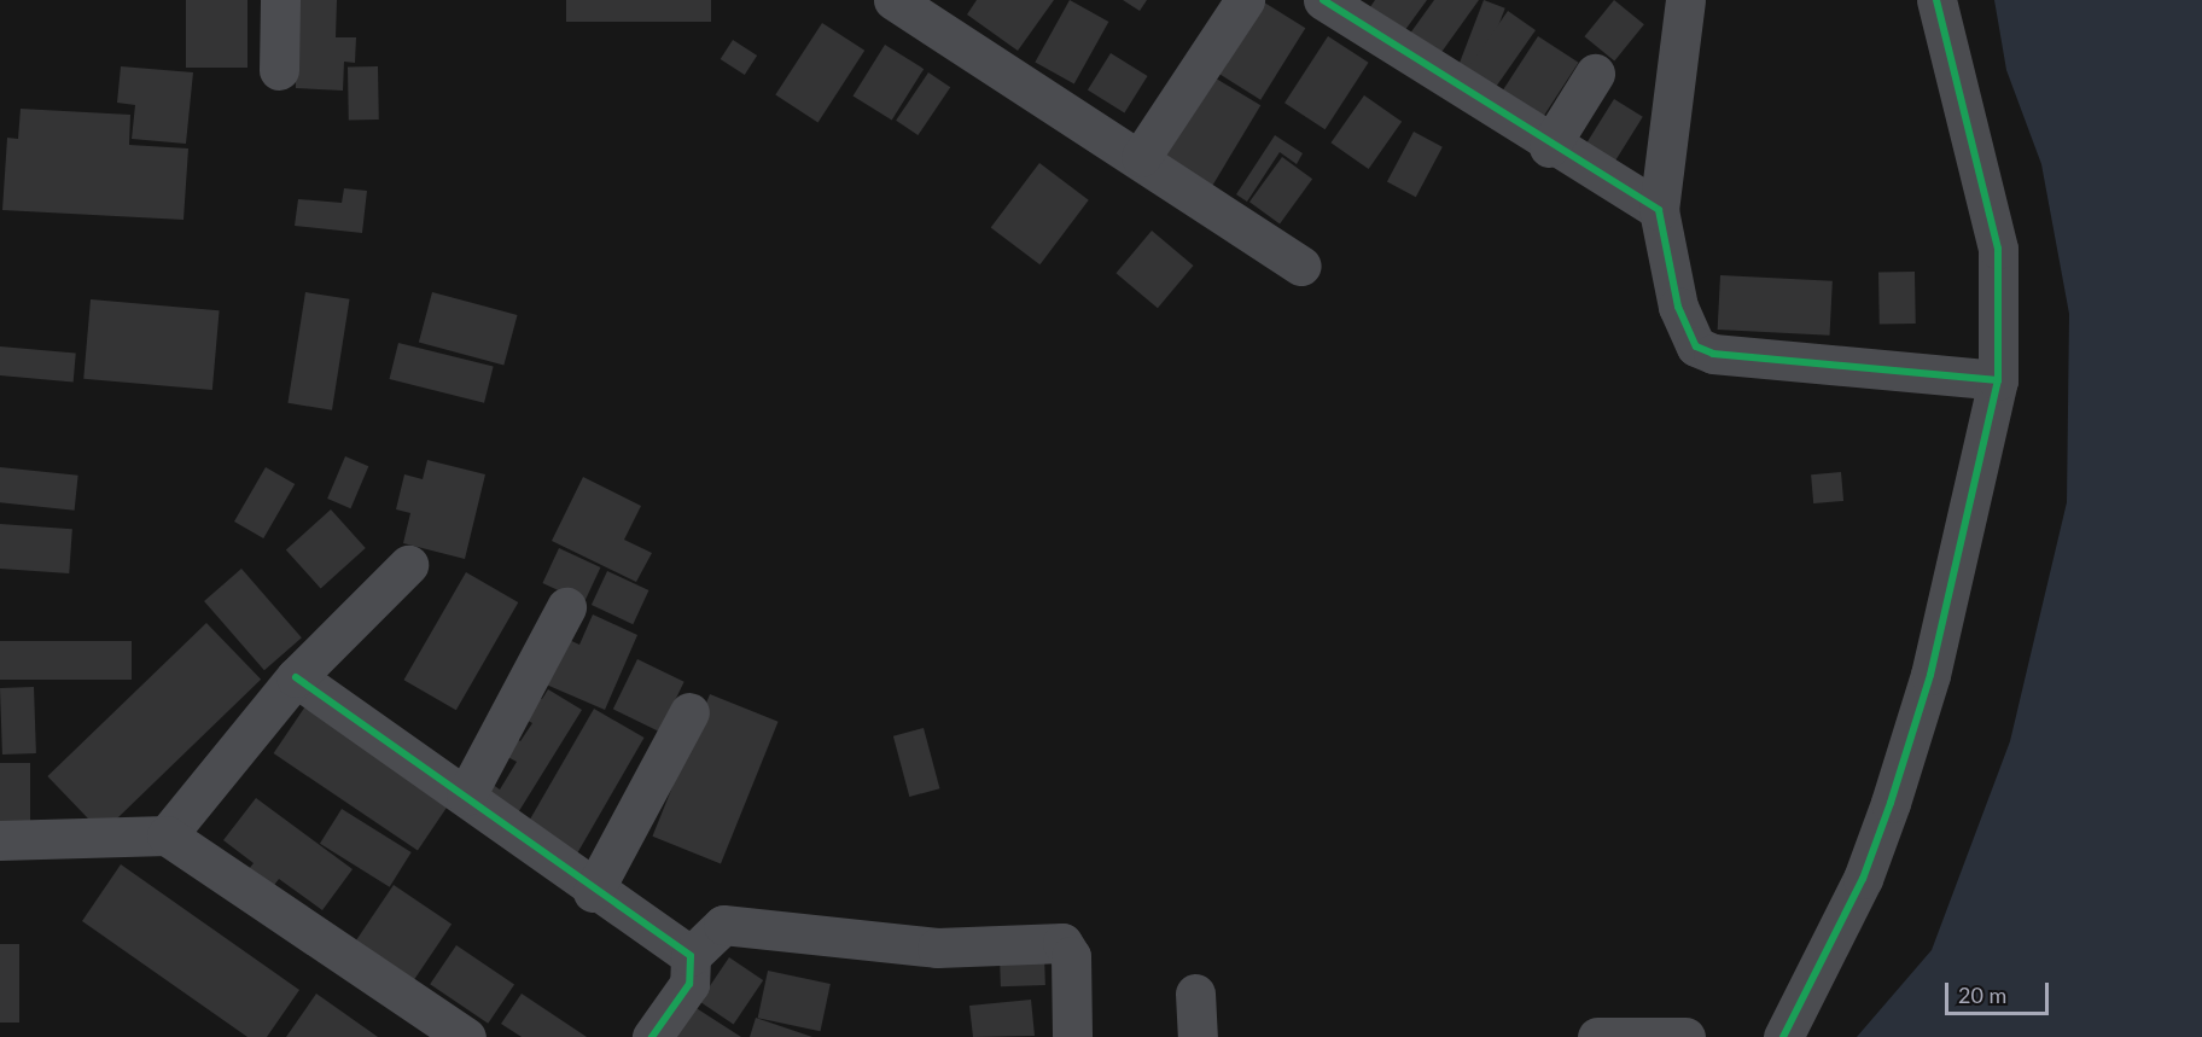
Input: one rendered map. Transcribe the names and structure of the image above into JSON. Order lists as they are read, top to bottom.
{
  "scale_bar": "20 m"
}
